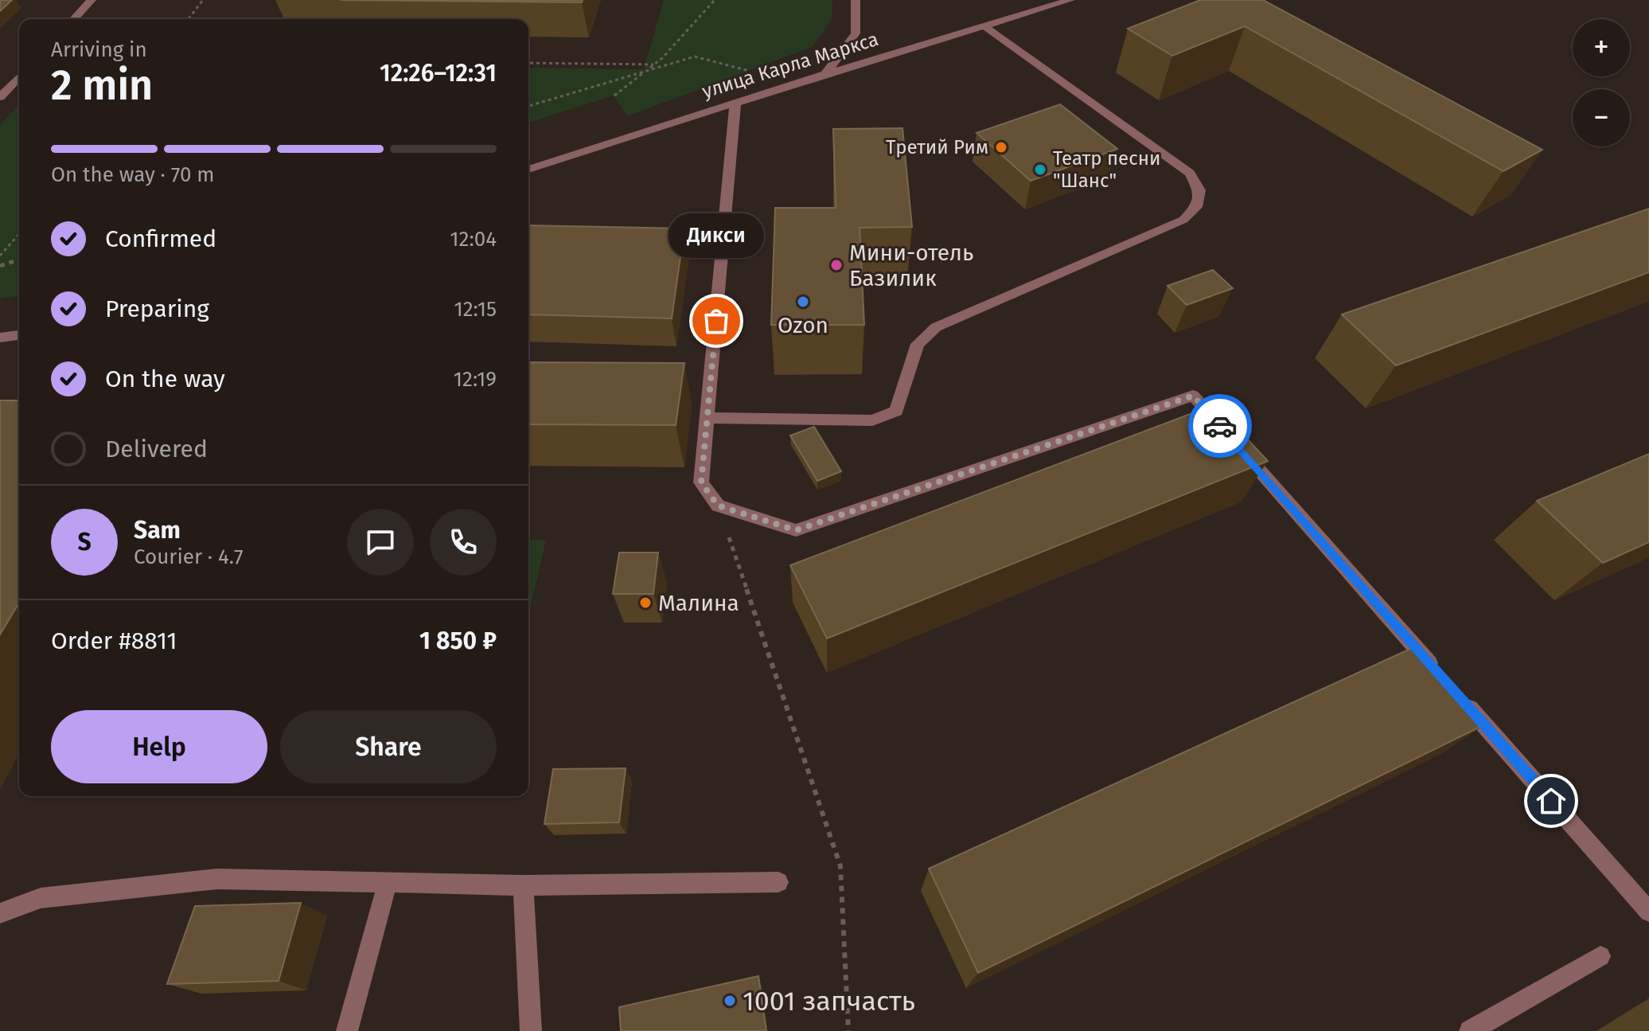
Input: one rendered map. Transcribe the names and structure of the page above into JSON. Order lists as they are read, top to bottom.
{
  "streets": {
    "street": ["улица Карла Маркса"]
  },
  "places": [
    "Третий Рим",
    "Театр песни \"Шанс\"",
    "Мини-отель Базилик",
    "Ozon",
    "Дикси",
    "Малина",
    "1001 запчасть"
  ],
  "page": {
    "map_buttons": ["+", "−"],
    "heading": ["2 min", "Arriving in", "12:26–12:31"],
    "panel": [
      "Sam",
      "Courier · 4.7",
      "Order #8811",
      "1 850 ₽"
    ],
    "bar": "On the way · 70 m",
    "list": [
      ["Confirmed", "12:04"],
      ["Preparing", "12:15"],
      ["On the way", "12:19"],
      "Delivered"
    ],
    "bubble": "Дикси",
    "round": "S",
    "buttons": ["Help", "Share"]
  }
}
